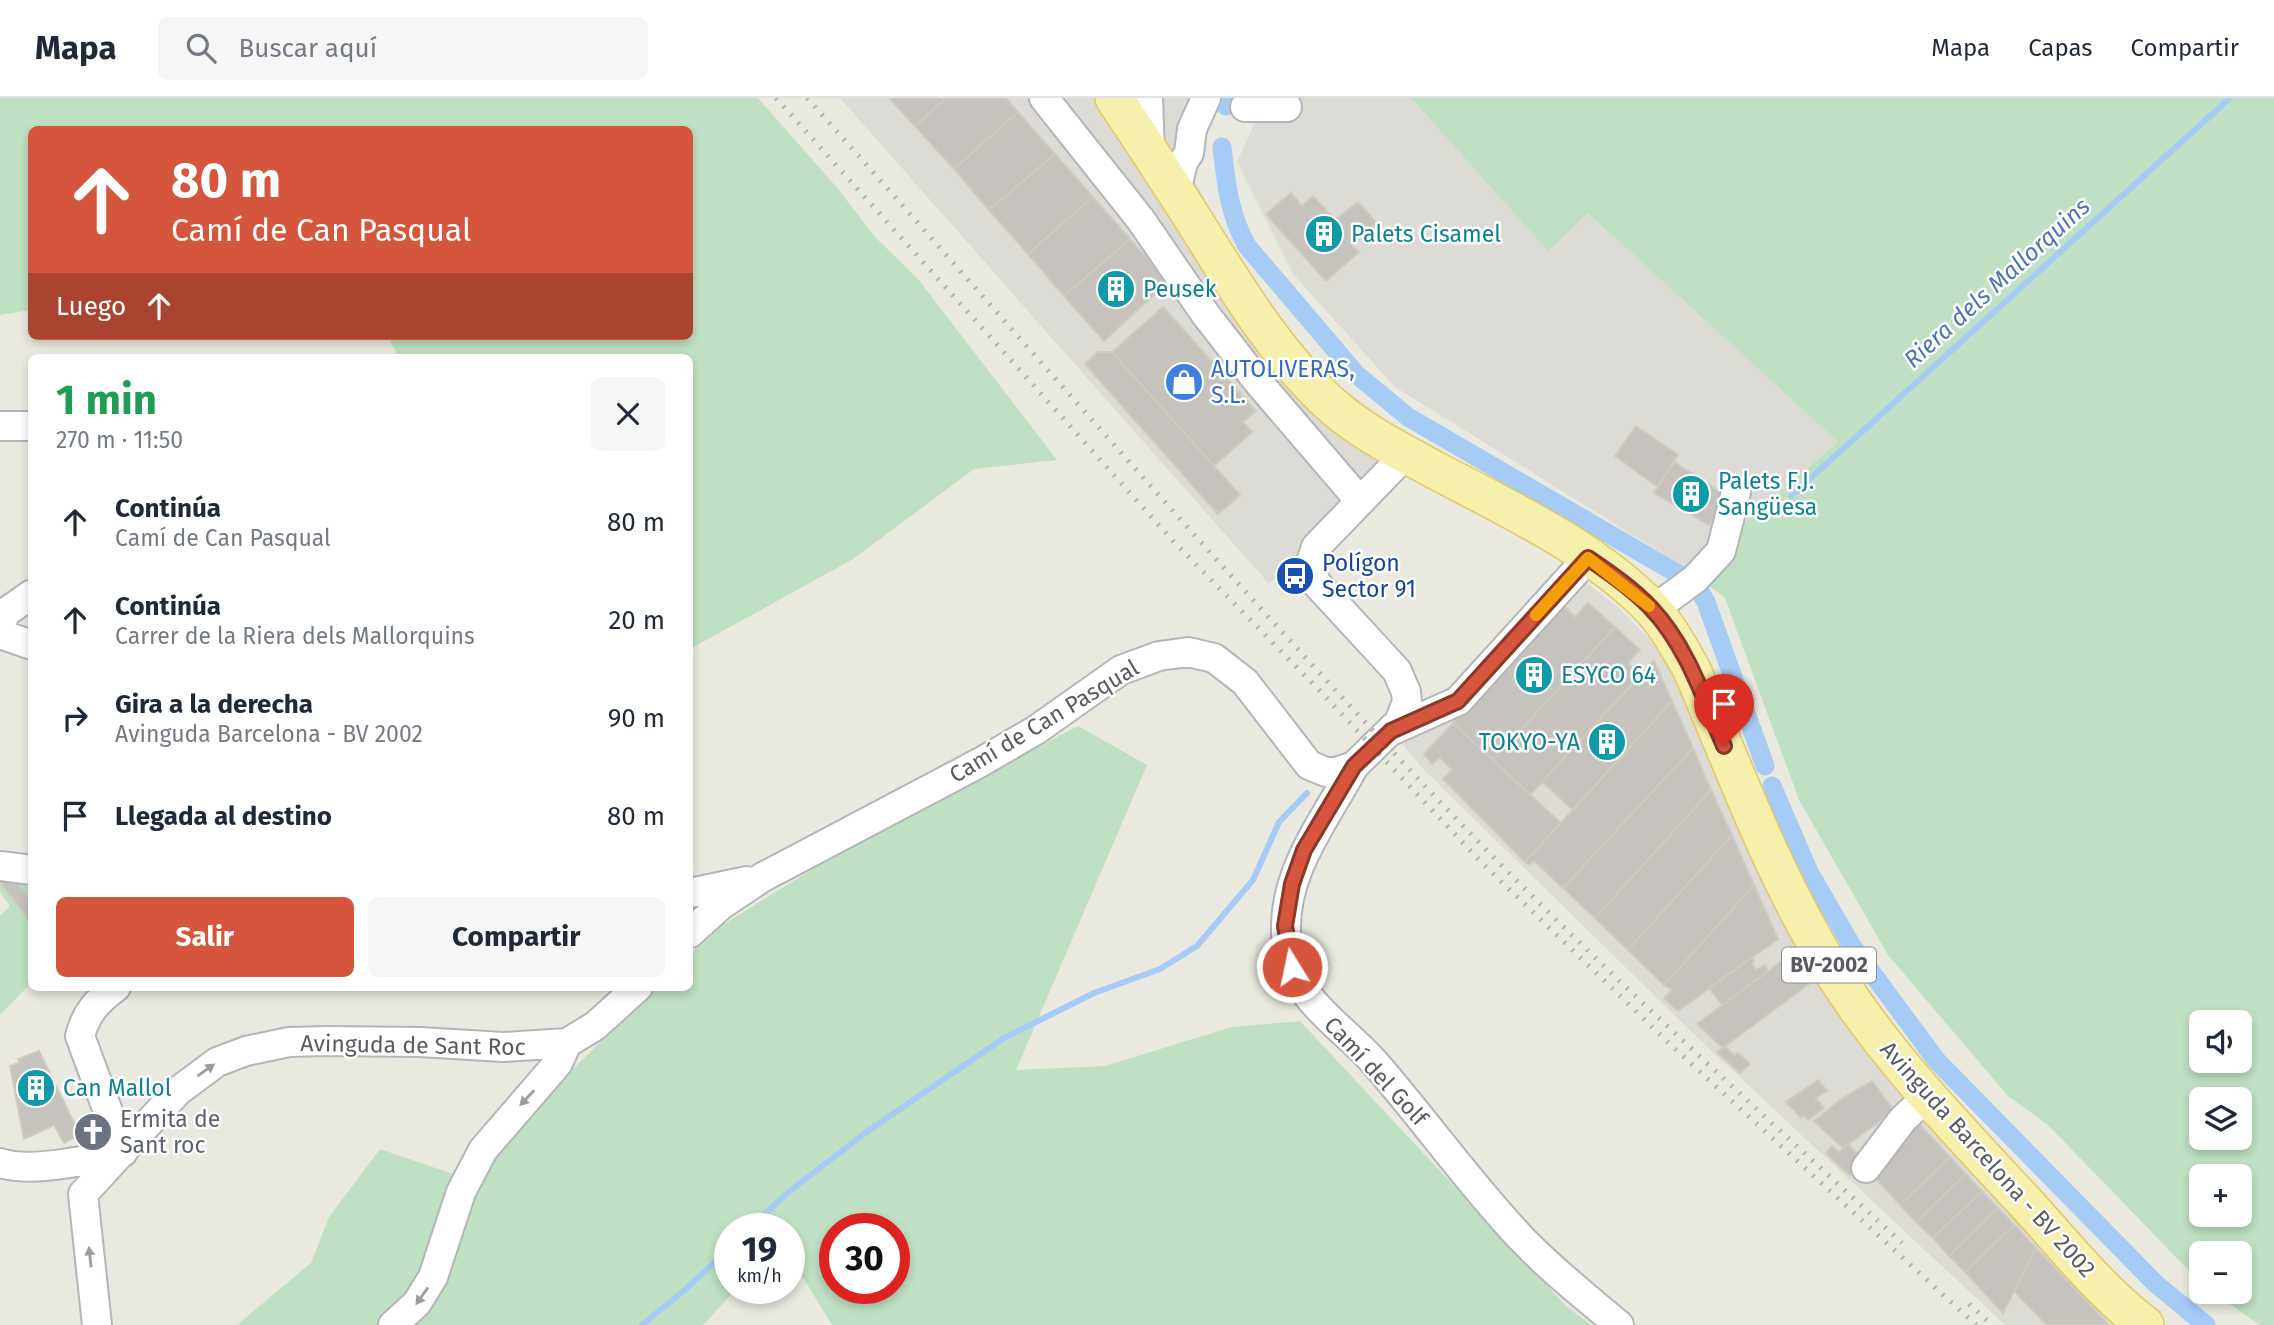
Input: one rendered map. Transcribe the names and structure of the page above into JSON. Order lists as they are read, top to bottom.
{
  "streets": {
    "main road": ["BV-2002", "Avinguda Barcelona - BV 2002"],
    "street": ["Camí de Can Pasqual", "Avinguda de Sant Roc", "Camí del Golf"]
  },
  "crossings": [
    ["Camí de Can Pasqual", "Camí del Golf"],
    ["BV-2002", "Avinguda Barcelona - BV 2002"]
  ],
  "one_way": ["Avinguda de Sant Roc"],
  "water": ["Riera dels Mallorquins"],
  "places": {
    "building": [
      "Palets Cisamel",
      "Peusek",
      "Palets F.J. Sangüesa",
      "ESYCO 64",
      "TOKYO-YA",
      "Can Mallol"
    ],
    "shop": ["AUTOLIVERAS, S.L."],
    "bus stop": ["Polígon Sector 91"],
    "church": ["Ermita de Sant roc"]
  },
  "page": {
    "header": "Mapa",
    "search": "Buscar aquí",
    "nav": ["Mapa", "Capas", "Compartir"],
    "turn": ["80 m", "Camí de Can Pasqual"],
    "then": "Luego",
    "heading": ["1 min", "270 m · 11:50"],
    "list": [
      {
        "name": "Continúa",
        "note": "Camí de Can Pasqual",
        "value": "80 m"
      },
      {
        "name": "Continúa",
        "note": "Carrer de la Riera dels Mallorquins",
        "value": "20 m"
      },
      {
        "name": "Gira a la derecha",
        "note": "Avinguda Barcelona - BV 2002",
        "value": "90 m"
      },
      {
        "name": "Llegada al destino",
        "value": "80 m"
      }
    ],
    "buttons": ["Salir", "Compartir"],
    "map_buttons": ["+", "−"],
    "speed": "19 km/h",
    "limit": "30"
  }
}
